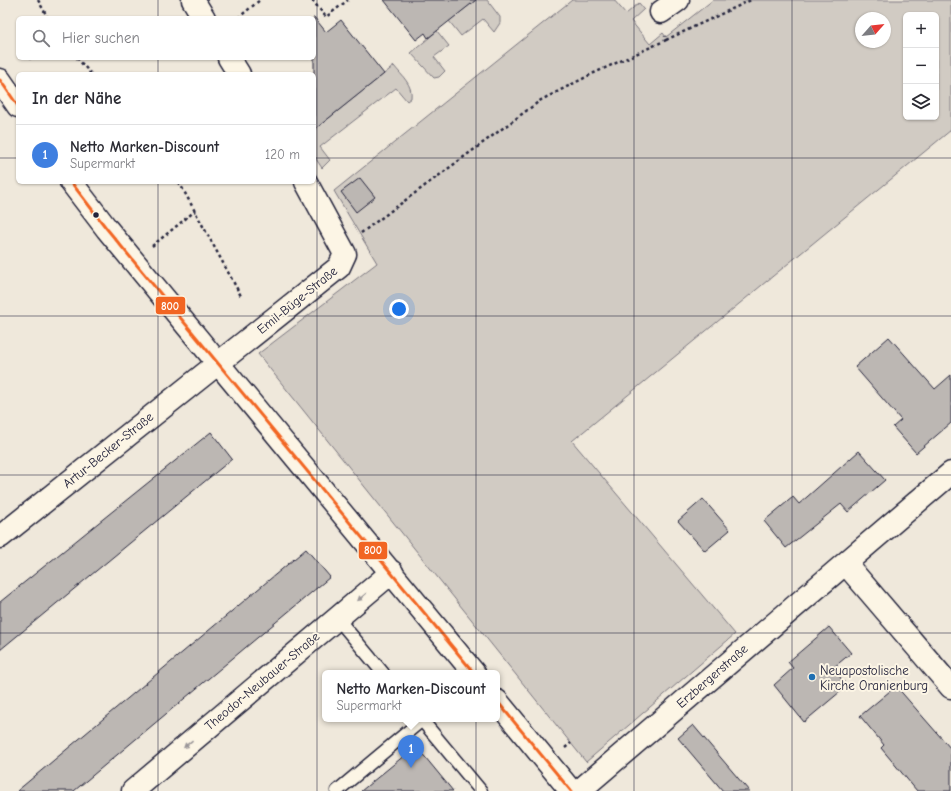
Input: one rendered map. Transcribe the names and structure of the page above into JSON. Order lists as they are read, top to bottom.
{
  "streets": {
    "street": [
      "Emil-Büge-Straße",
      "Artur-Becker-Straße",
      "Erzbergerstraße",
      "Theodor-Neubauer-Straße"
    ]
  },
  "crossings": [
    ["Emil-Büge-Straße", "Artur-Becker-Straße"]
  ],
  "one_way": ["Theodor-Neubauer-Straße"],
  "places": ["Neuapostolische Kirche Oranienburg"],
  "lines": ["transit line 800"],
  "north": "top right",
  "page": {
    "map_buttons": ["+", "−"],
    "search": "Hier suchen",
    "heading": "In der Nähe",
    "list": [
      {
        "mark": "1",
        "name": "Netto Marken-Discount",
        "note": "Supermarkt",
        "value": "120 m"
      }
    ],
    "popup": ["Netto Marken-Discount", "Supermarkt"],
    "pins": "1"
  }
}
